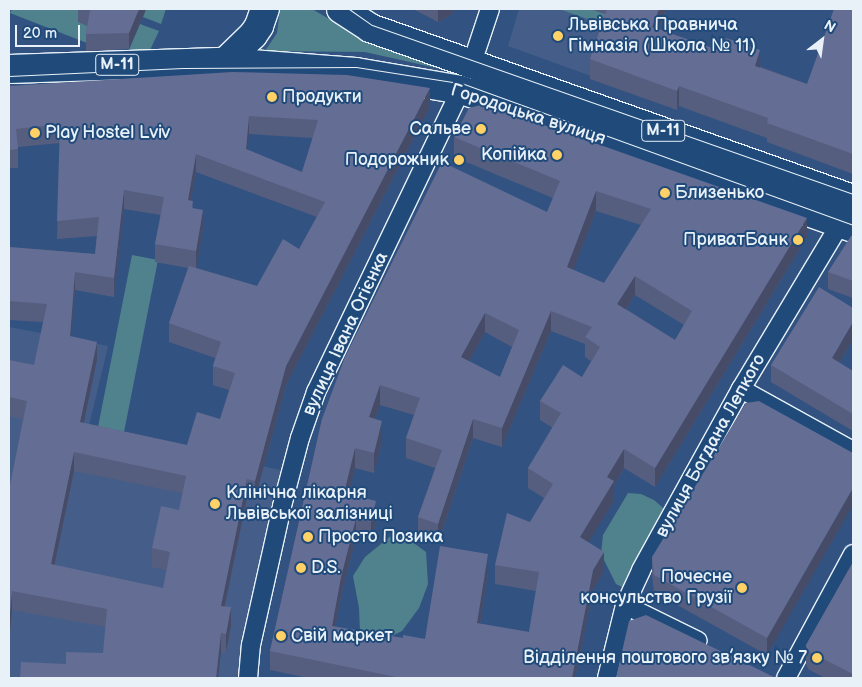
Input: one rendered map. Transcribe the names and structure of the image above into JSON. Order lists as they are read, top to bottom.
{
  "streets": {
    "main road": ["М-11", "Городоцька вулиця"],
    "street": ["вулиця Івана Огієнка", "вулиця Богдана Лепкого"]
  },
  "crossings": [
    ["М-11", "Городоцька вулиця"],
    ["Городоцька вулиця", "вулиця Івана Огієнка"],
    ["Городоцька вулиця", "вулиця Богдана Лепкого"]
  ],
  "places": [
    "Львівська Правнича Гімназія (Школа № 11)",
    "Продукти",
    "Сальве",
    "Play Hostel Lviv",
    "Копійка",
    "Подорожник",
    "Близенько",
    "ПриватБанк",
    "Клінічна лікарня Львівської залізниці",
    "Просто Позика",
    "D.S.",
    "Почесне консульство Грузії",
    "Свій маркет",
    "Відділення поштового зв’язку № 7"
  ],
  "scale_bar": "20 m",
  "north": "top right"
}
